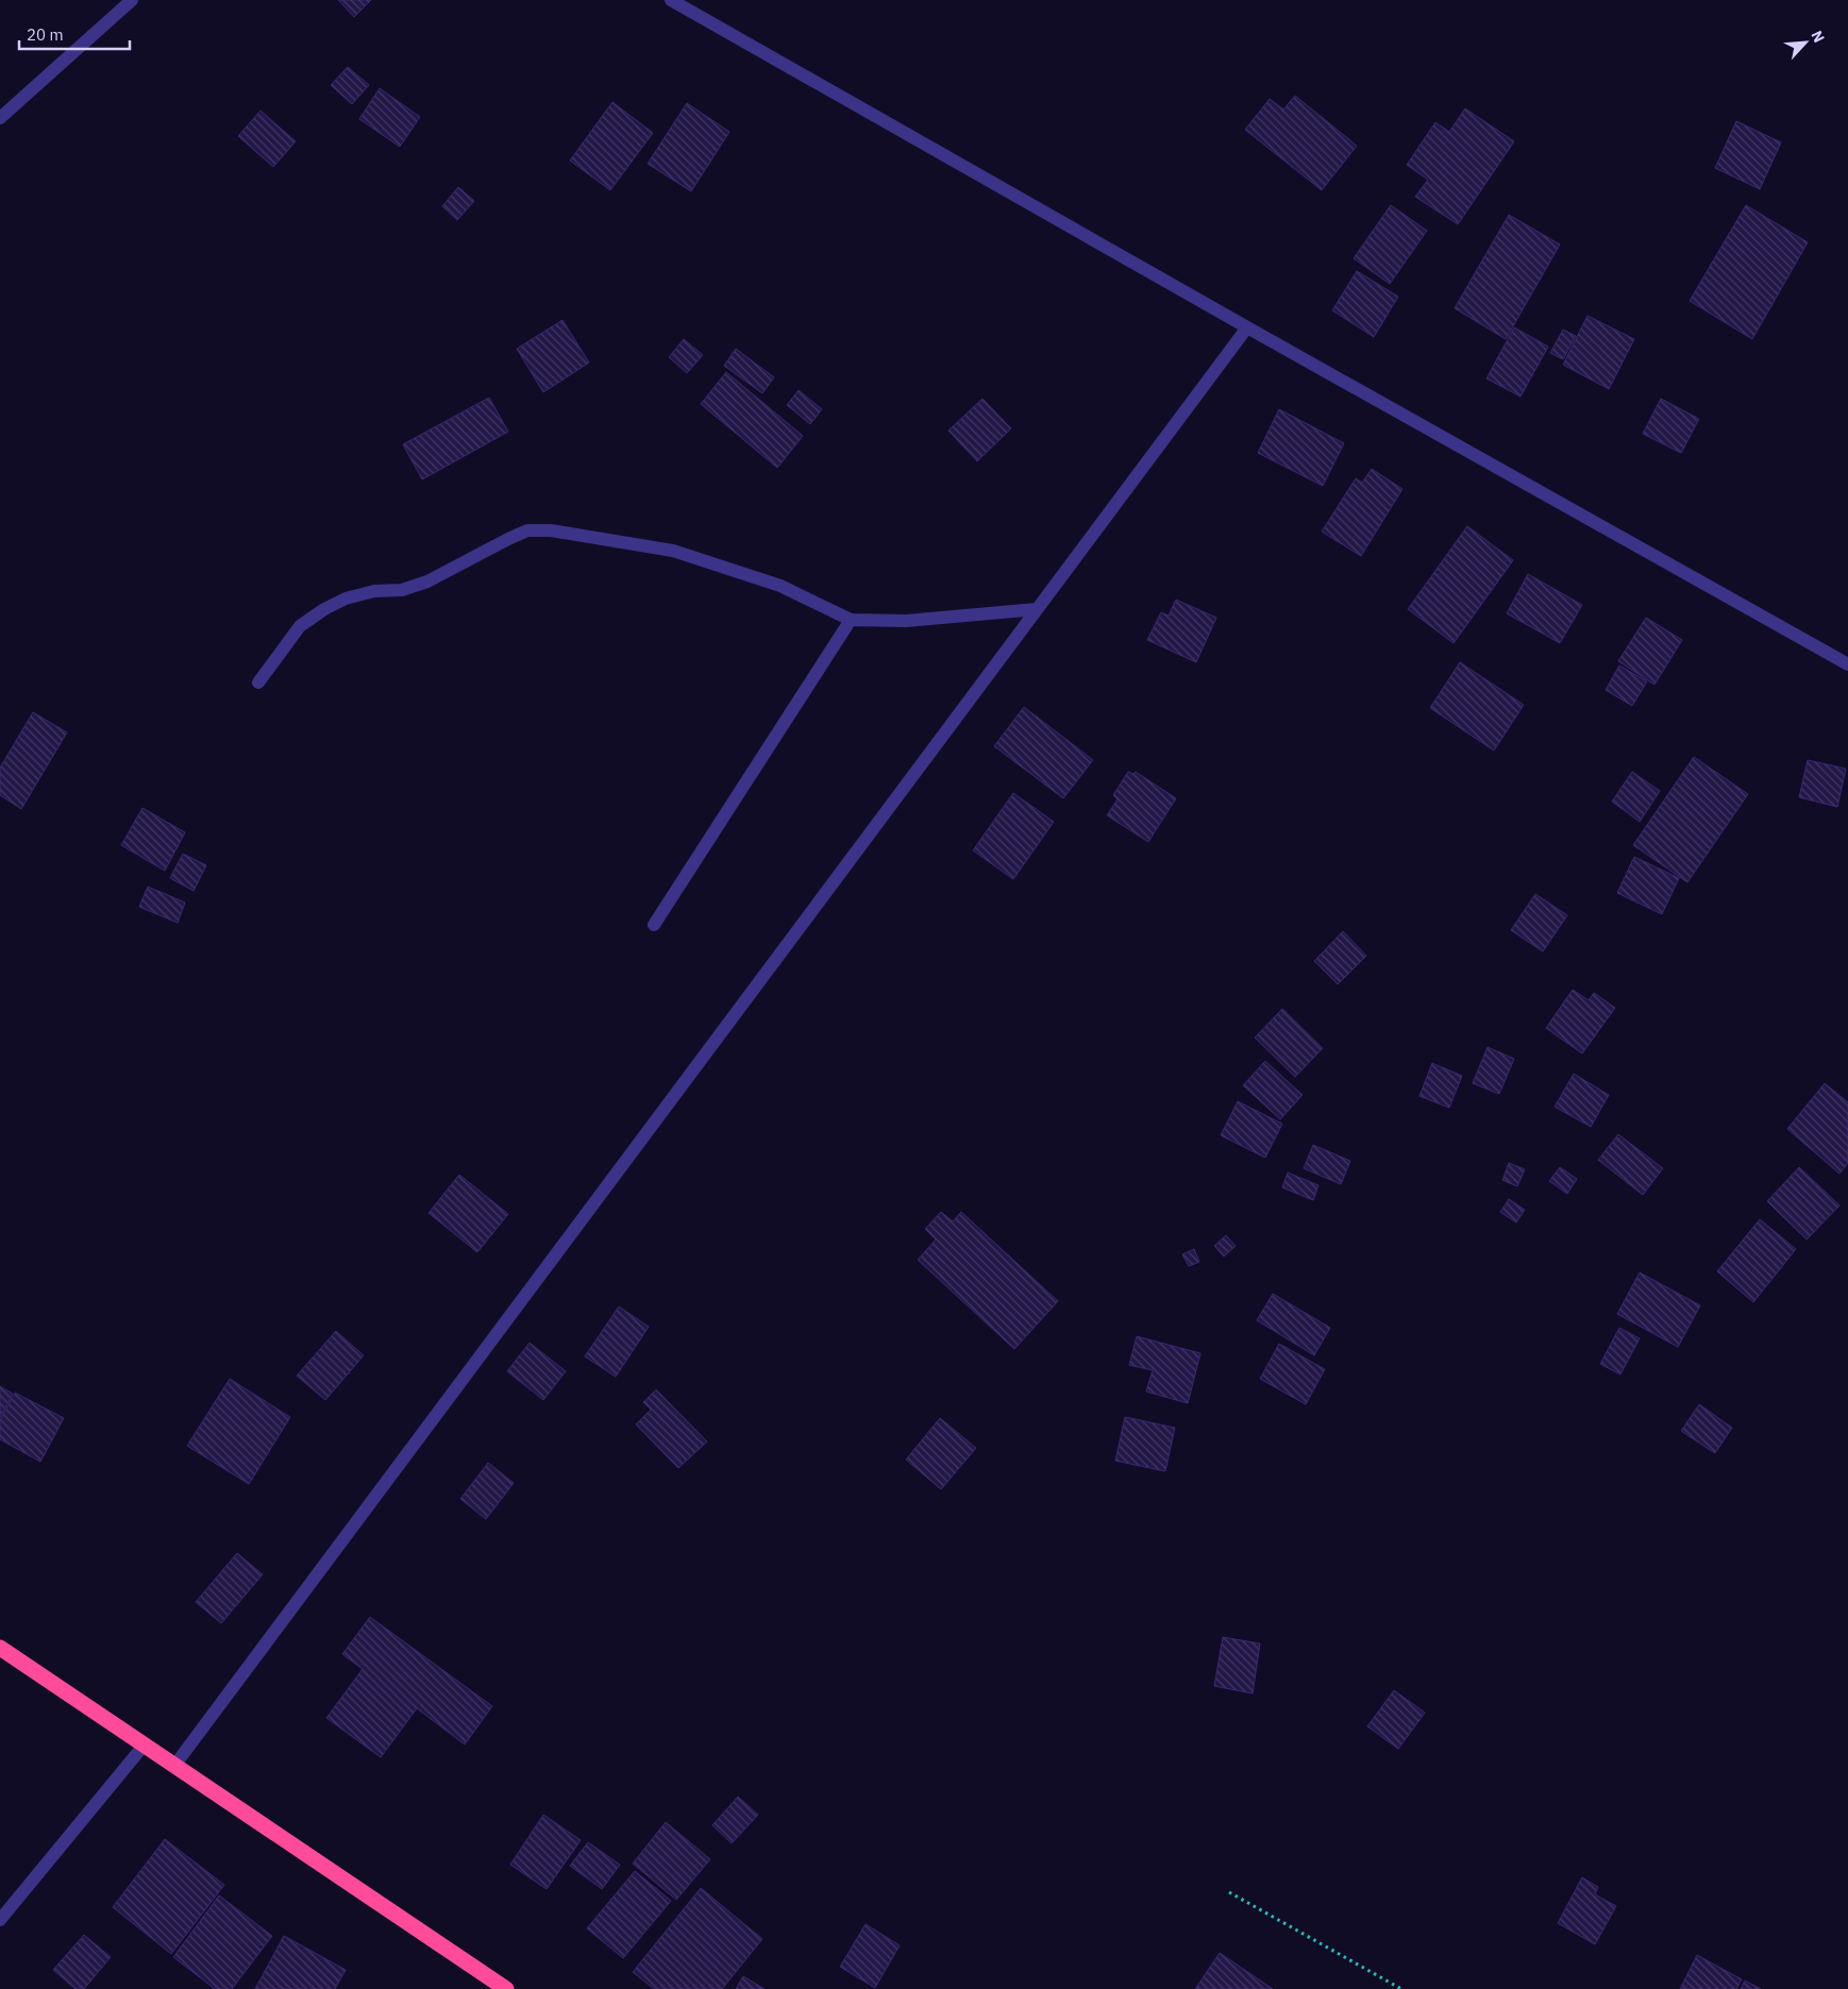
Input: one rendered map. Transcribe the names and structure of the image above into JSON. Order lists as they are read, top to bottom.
{
  "scale_bar": "20 m",
  "north": "top right"
}
